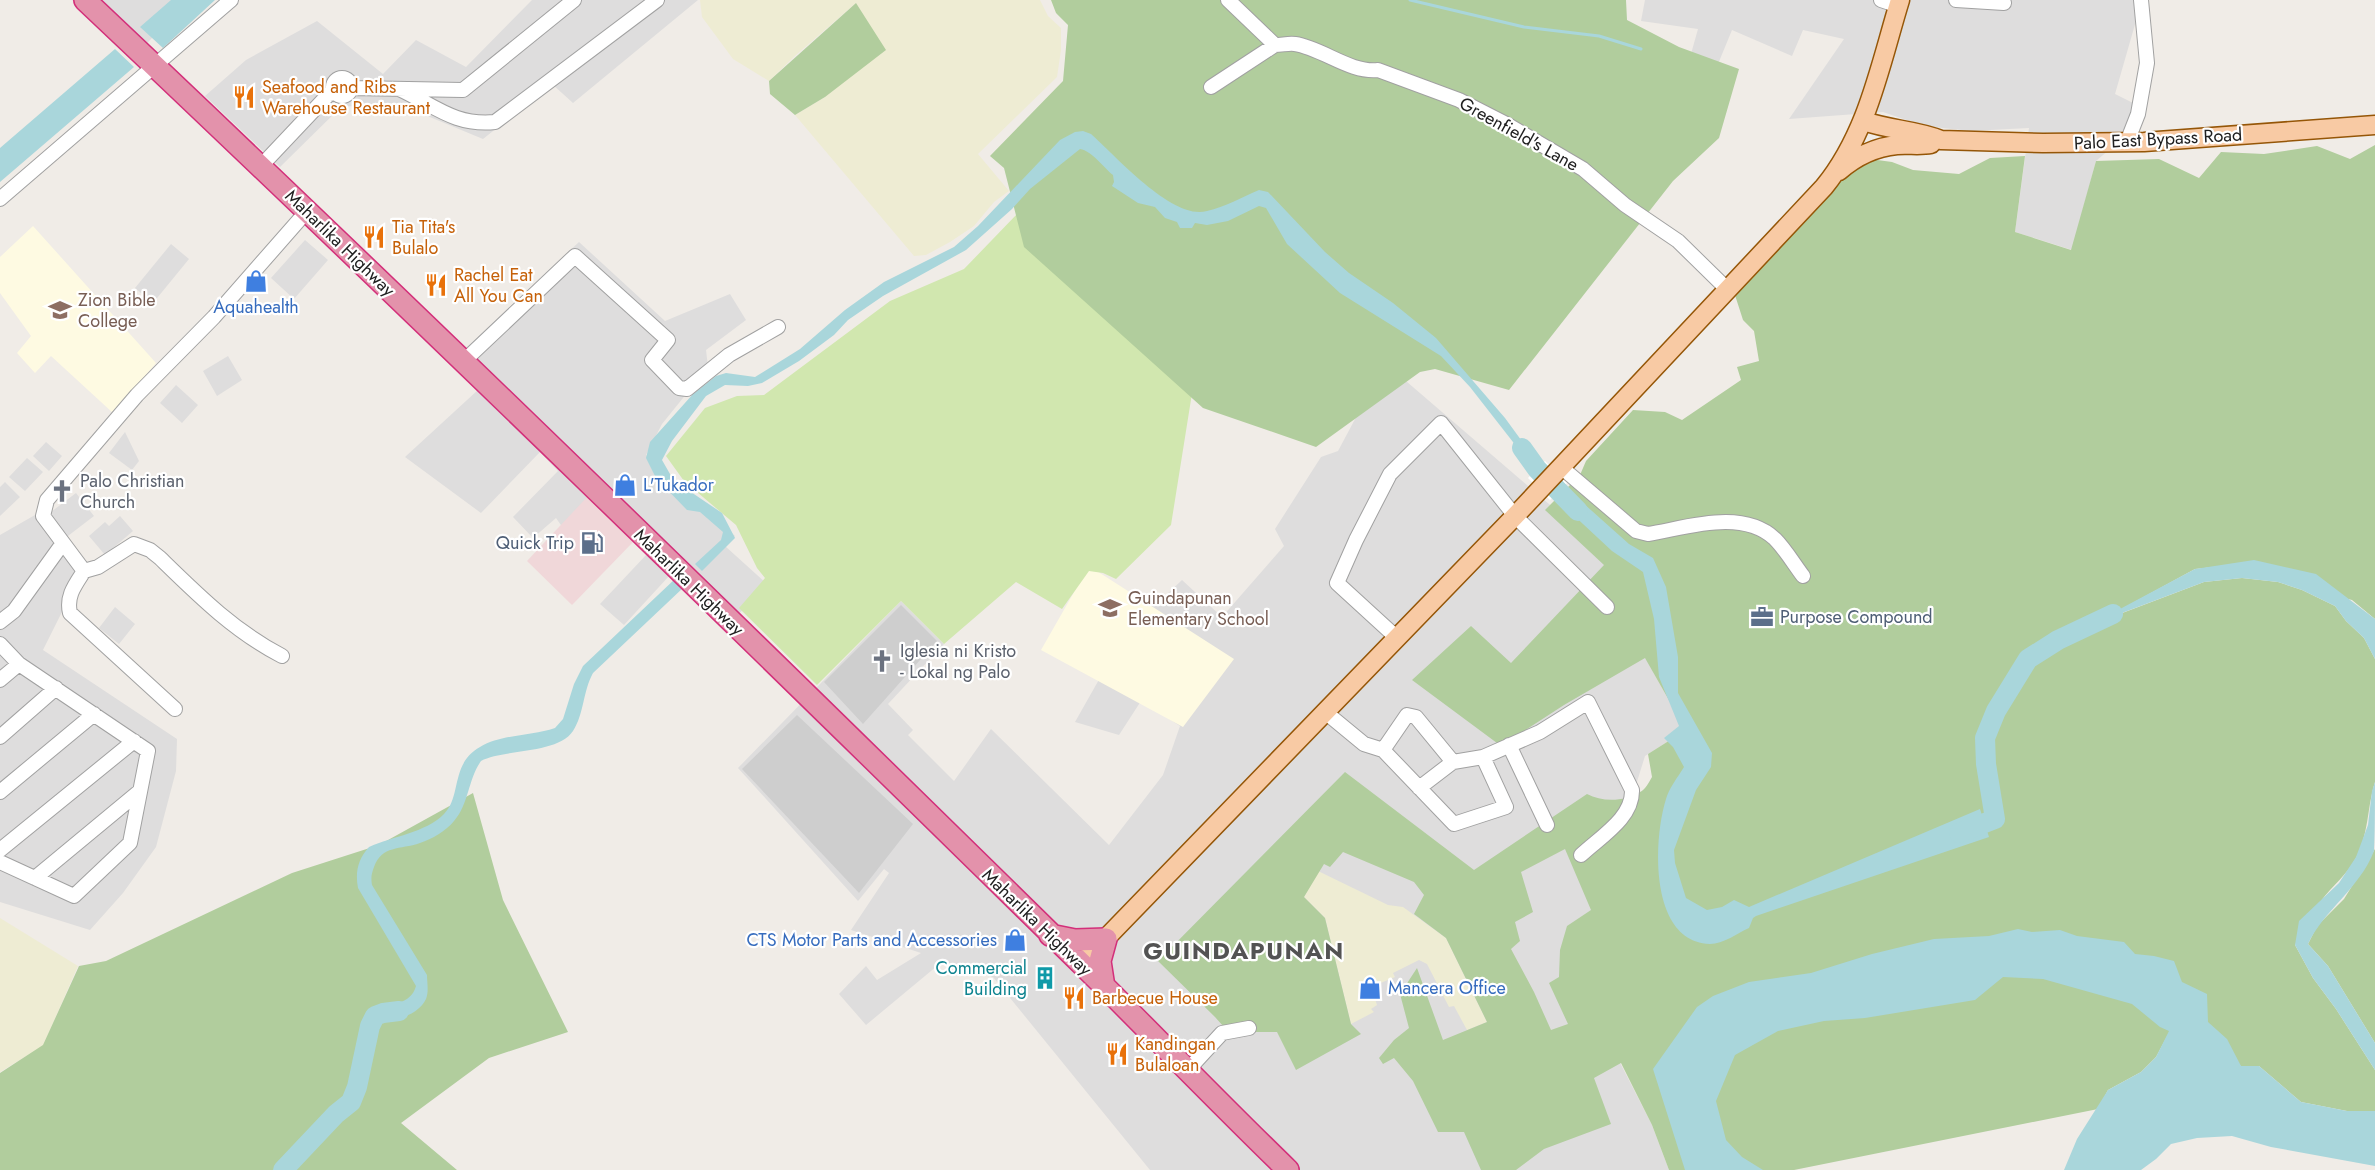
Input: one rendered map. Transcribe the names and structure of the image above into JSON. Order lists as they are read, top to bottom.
{
  "streets": {
    "highway": ["Maharlika Highway"],
    "main road": ["Palo East Bypass Road"],
    "street": ["Greenfield's Lane"]
  },
  "districts": ["GUINDAPUNAN"],
  "places": {
    "restaurant": [
      "Seafood and Ribs Warehouse Restaurant",
      "Tia Tita's Bulalo",
      "Rachel Eat All You Can",
      "Barbecue House",
      "Kandingan Bulaloan"
    ],
    "shop": [
      "Aquahealth",
      "L'Tukador",
      "CTS Motor Parts and Accessories",
      "Mancera Office"
    ],
    "school or university": ["Zion Bible College", "Guindapunan Elementary School"],
    "church": ["Palo Christian Church", "Iglesia ni Kristo - Lokal ng Palo"],
    "fuel station": ["Quick Trip"],
    "office": ["Purpose Compound"],
    "building": ["Commercial Building"]
  }
}
